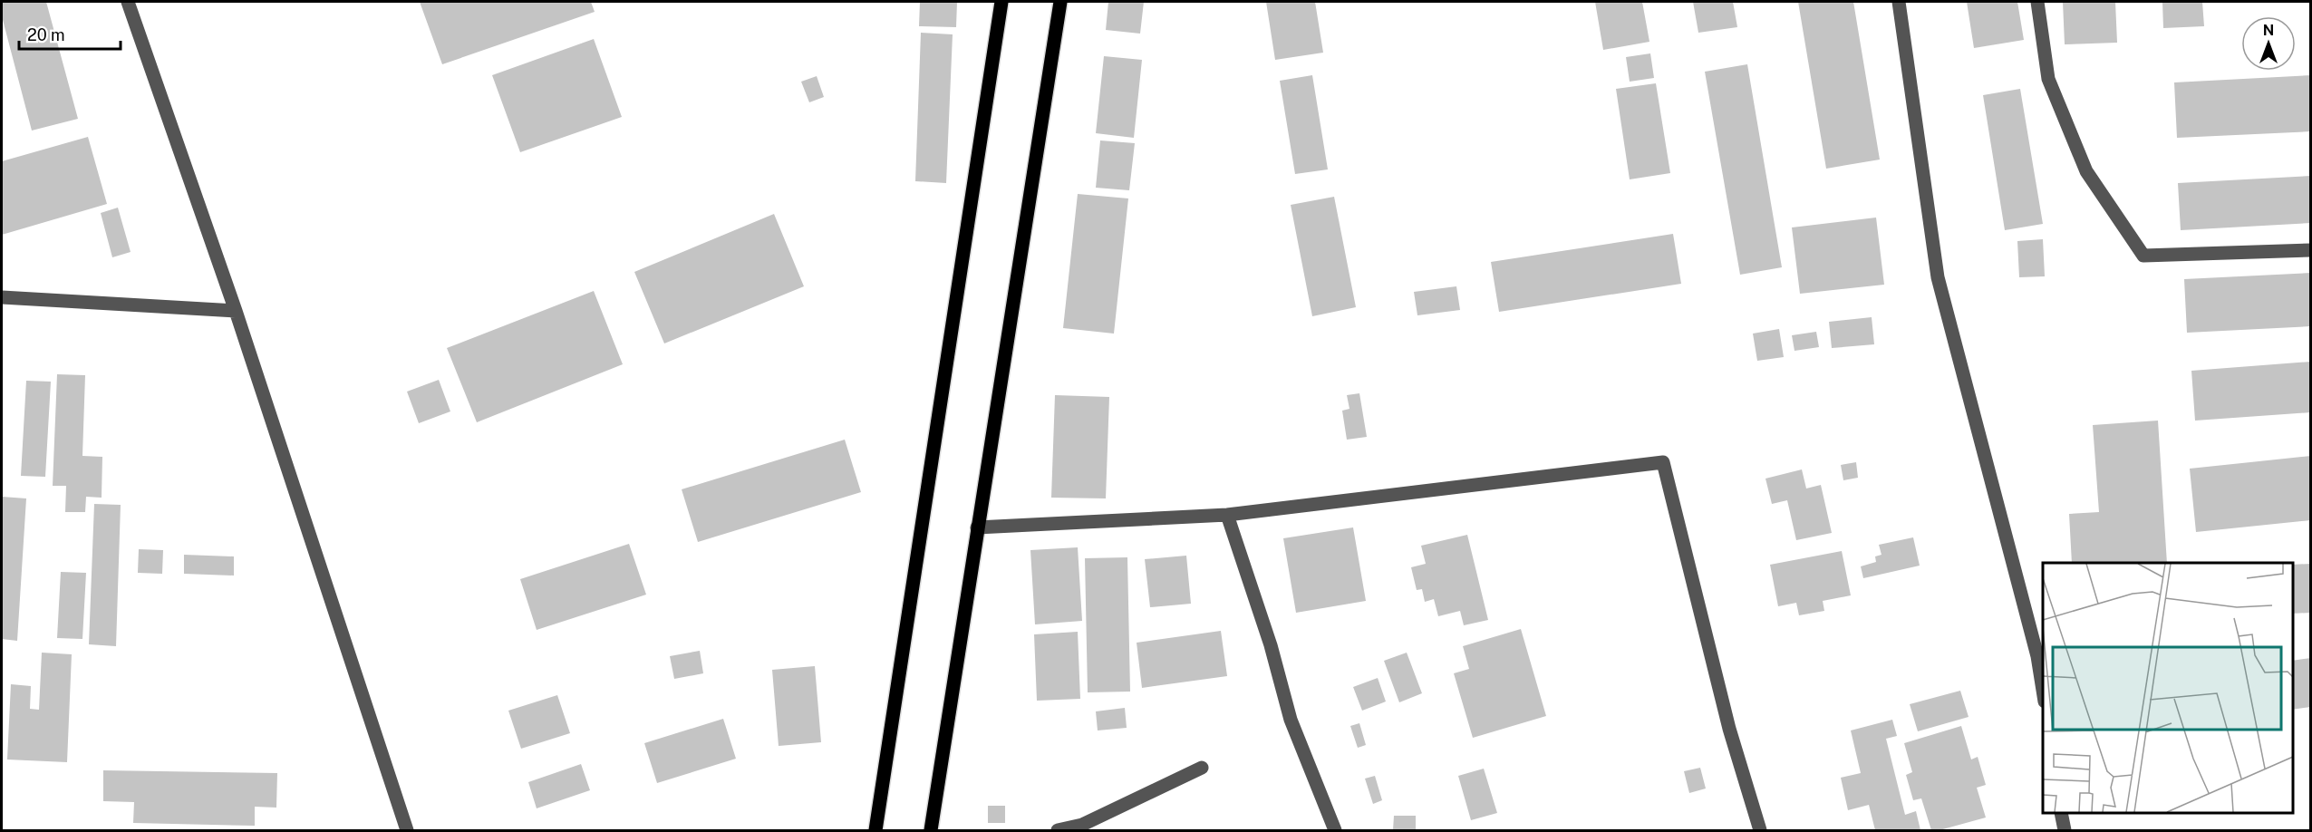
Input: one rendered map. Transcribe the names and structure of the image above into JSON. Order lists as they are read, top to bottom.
{
  "scale_bar": "20 m",
  "north": "top"
}
